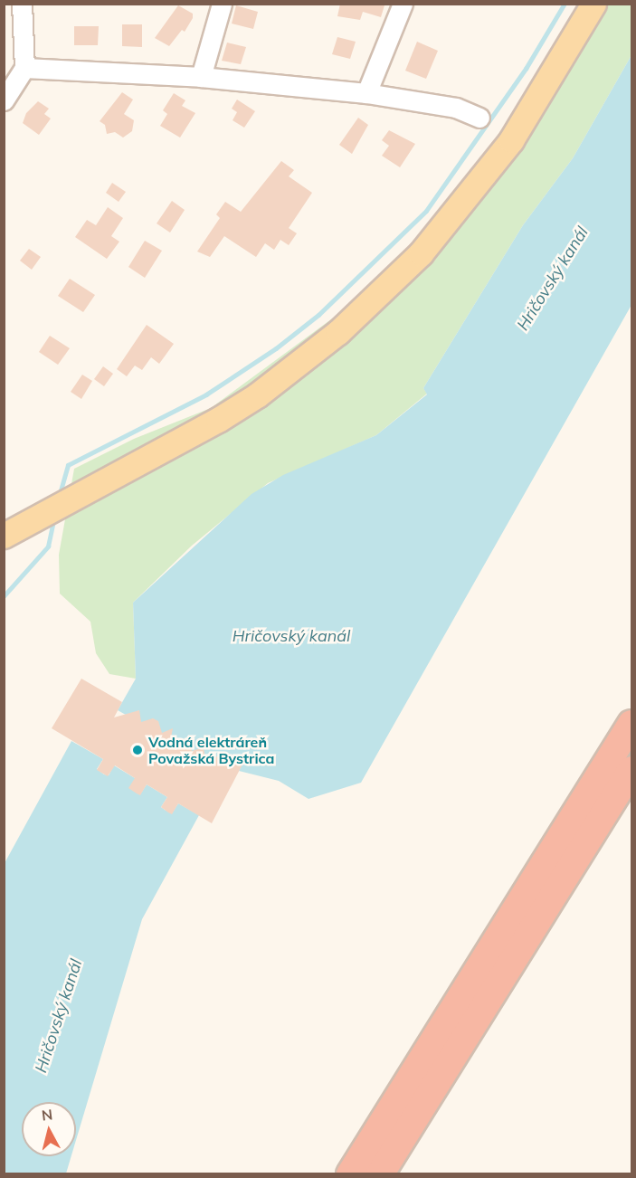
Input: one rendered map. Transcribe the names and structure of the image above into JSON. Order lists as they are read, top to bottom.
{
  "water": ["Hričovský kanál"],
  "places": ["Vodná elektráreň Považská Bystrica"],
  "north": "top"
}
